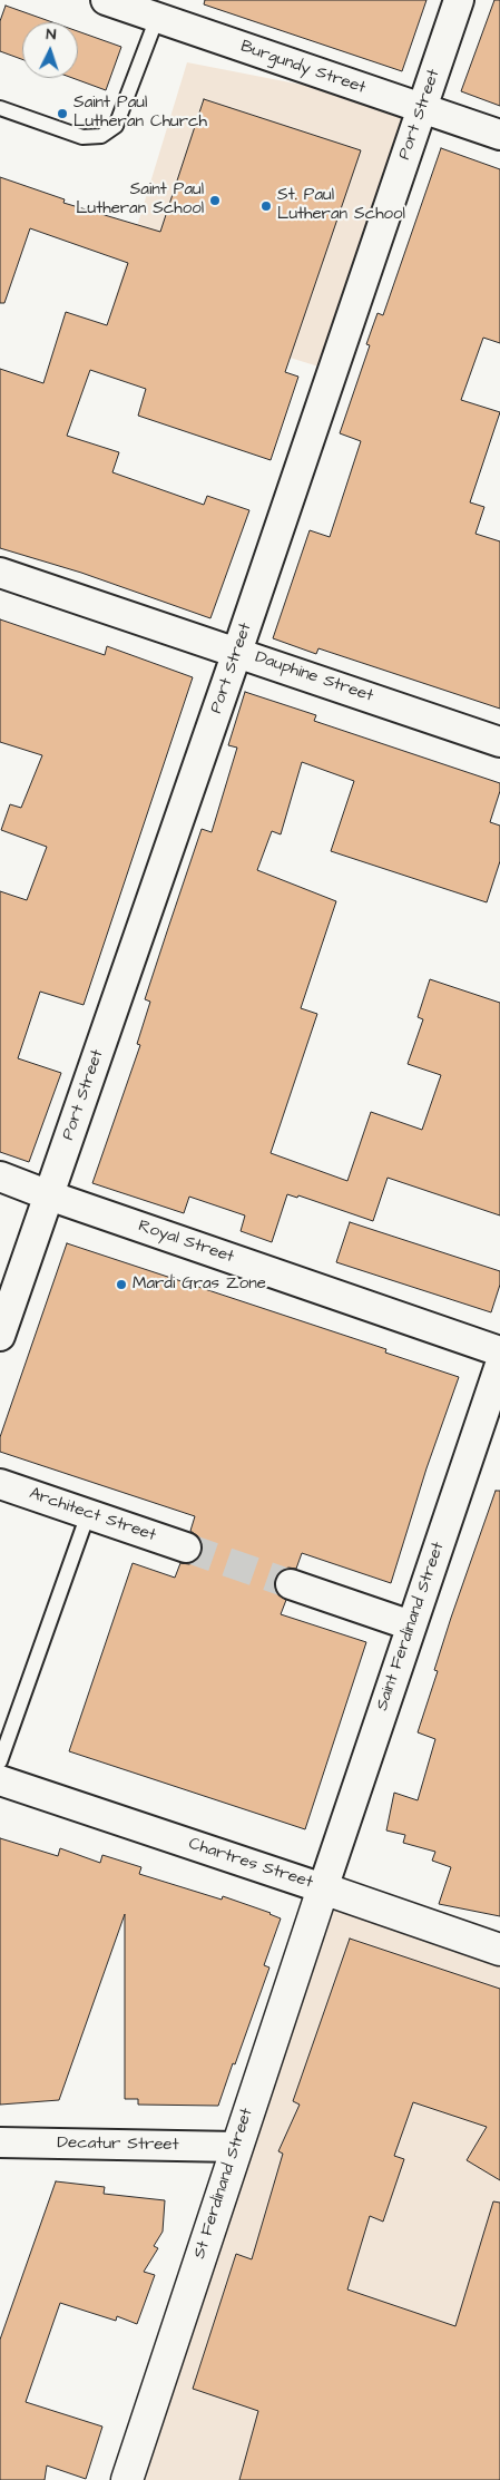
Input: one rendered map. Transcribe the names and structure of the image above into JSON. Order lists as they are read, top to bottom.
{
  "streets": {
    "street": [
      "Burgundy Street",
      "Port Street",
      "Dauphine Street",
      "Royal Street",
      "Architect Street",
      "Saint Ferdinand Street",
      "Chartres Street",
      "Decatur Street",
      "St Ferdinand Street"
    ]
  },
  "crossings": [
    ["Burgundy Street", "Port Street"],
    ["Port Street", "Dauphine Street"],
    ["Port Street", "Royal Street"],
    ["Saint Ferdinand Street", "Chartres Street"],
    ["Saint Ferdinand Street", "St Ferdinand Street"],
    ["Chartres Street", "St Ferdinand Street"],
    ["Decatur Street", "St Ferdinand Street"]
  ],
  "places": [
    "Saint Paul Lutheran Church",
    "Saint Paul Lutheran School",
    "St. Paul Lutheran School",
    "Mardi Gras Zone"
  ],
  "north": "top"
}
